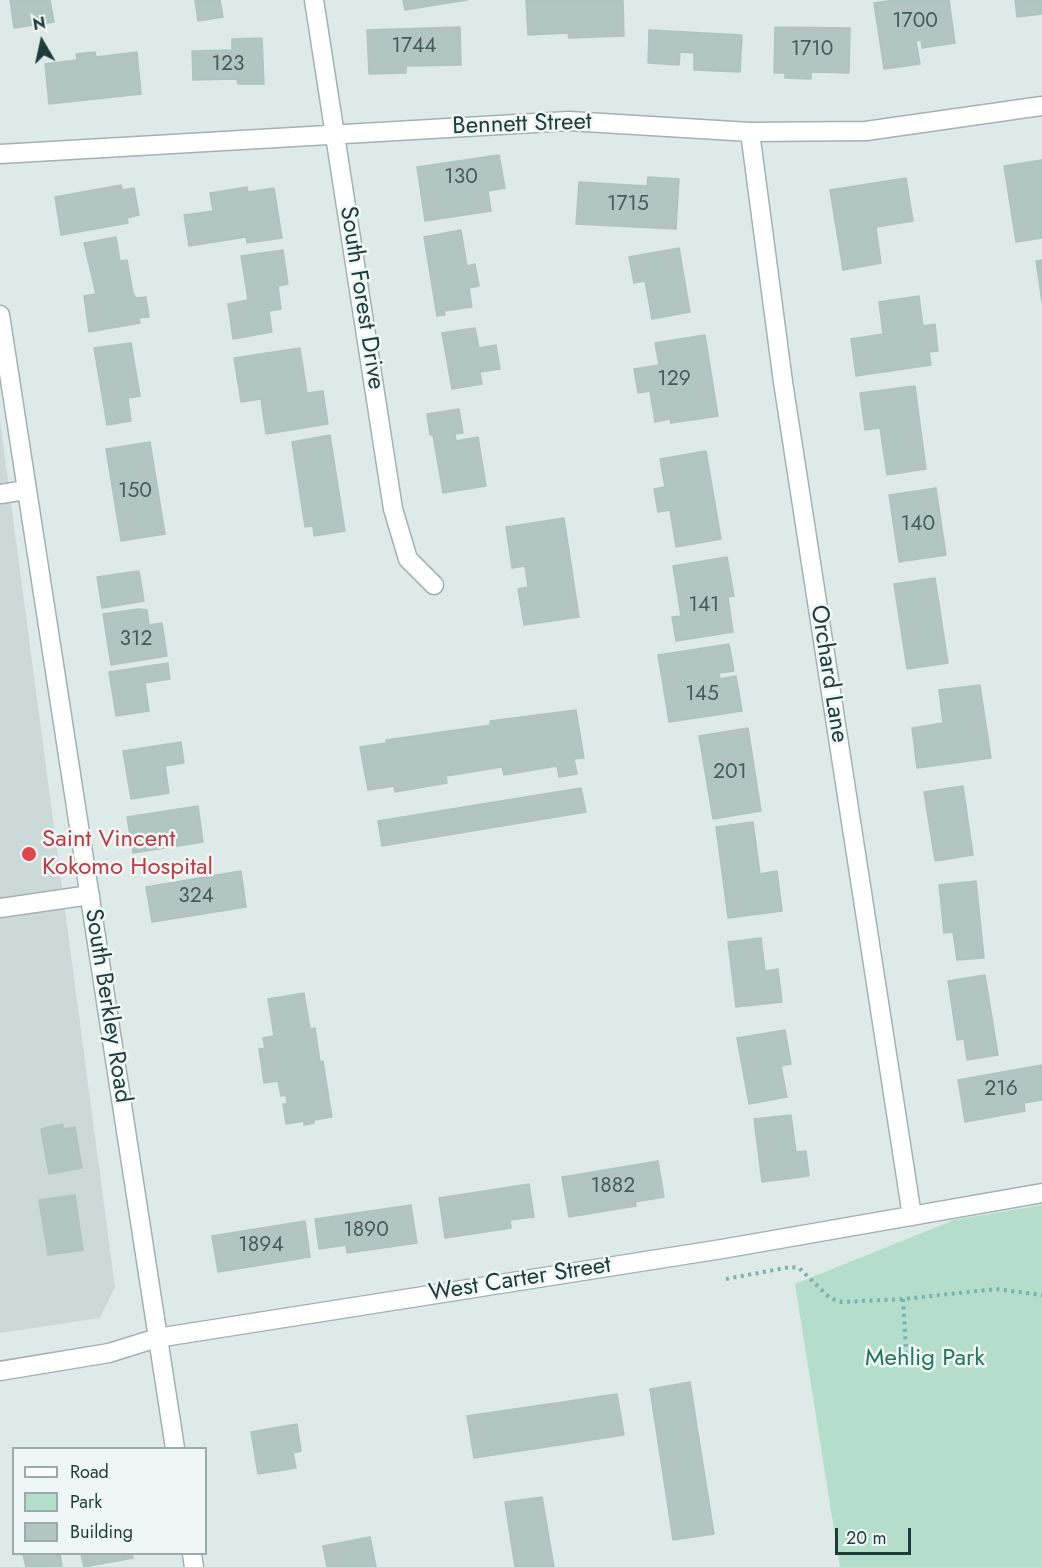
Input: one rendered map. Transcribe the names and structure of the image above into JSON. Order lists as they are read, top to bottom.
{
  "streets": {
    "street": [
      "Bennett Street",
      "South Forest Drive",
      "Orchard Lane",
      "South Berkley Road",
      "West Carter Street"
    ]
  },
  "crossings": [
    ["Bennett Street", "South Forest Drive"],
    ["Bennett Street", "Orchard Lane"],
    ["Orchard Lane", "West Carter Street"],
    ["South Berkley Road", "West Carter Street"]
  ],
  "parks": ["Mehlig Park"],
  "places": ["Saint Vincent Kokomo Hospital"],
  "house_numbers": [
    "1700",
    "1744",
    "1710",
    "123",
    "130",
    "1715",
    "129",
    "150",
    "140",
    "141",
    "312",
    "145",
    "201",
    "324",
    "216",
    "1882",
    "1890",
    "1894"
  ],
  "legend": ["Road", "Park", "Building"],
  "scale_bar": "20 m",
  "north": "top"
}
